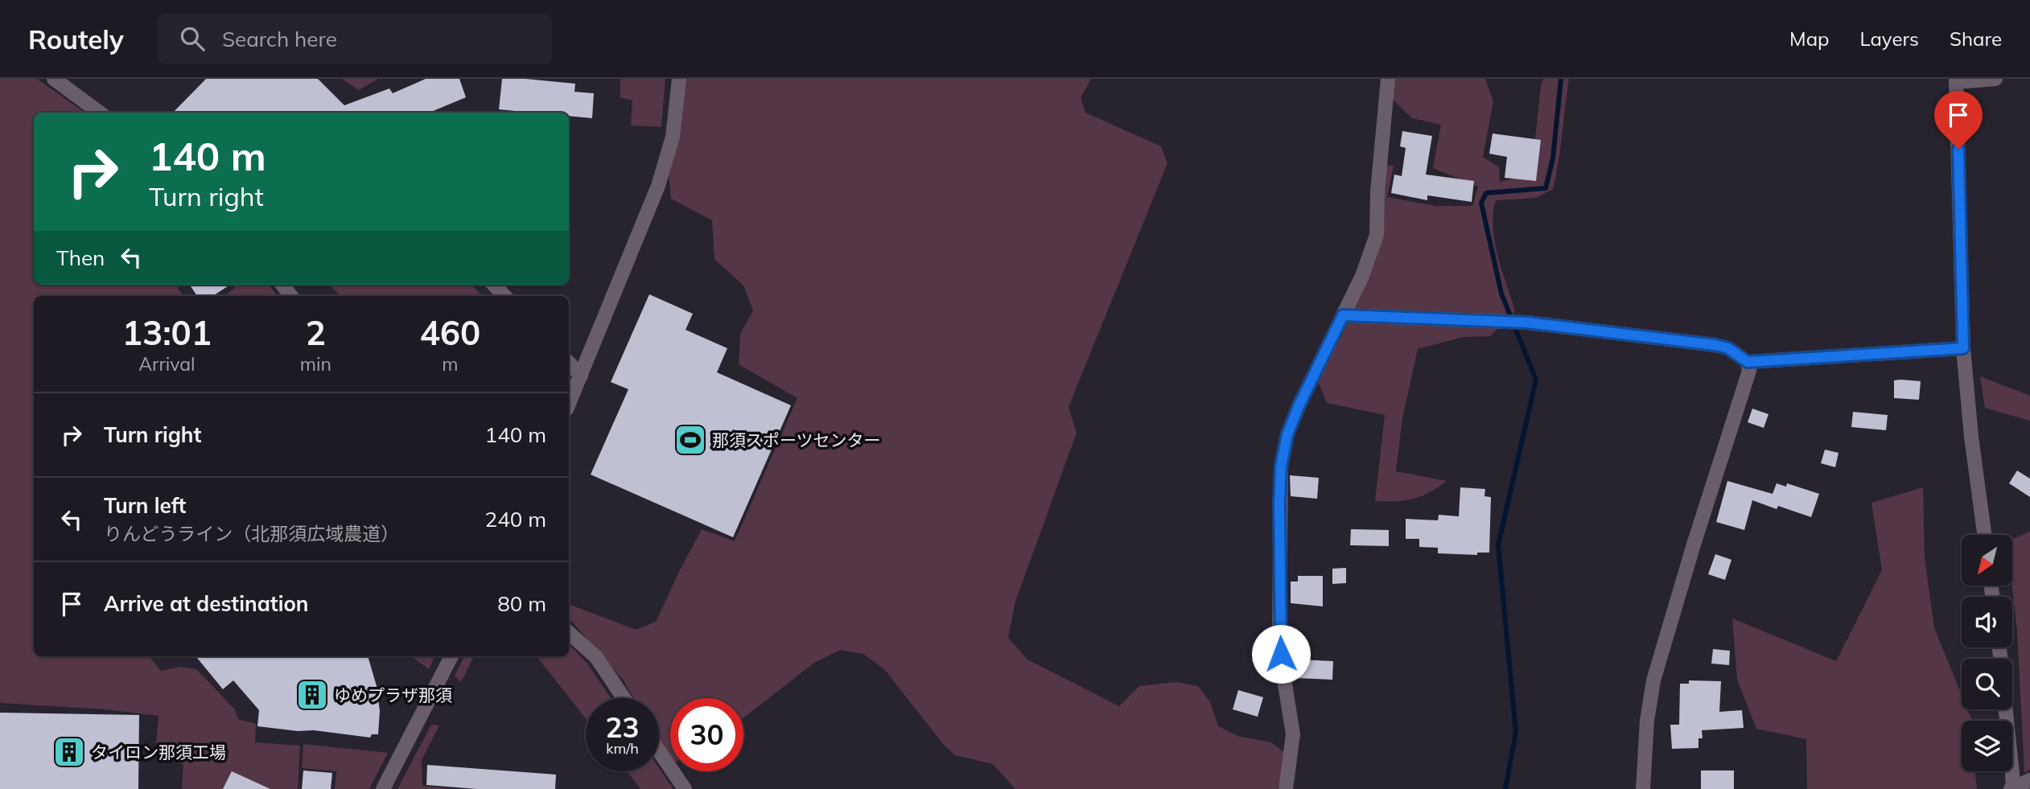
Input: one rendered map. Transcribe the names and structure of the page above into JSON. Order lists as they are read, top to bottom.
{
  "places": {
    "sports": ["那須スポーツセンター"],
    "building": ["ゆめプラザ那須", "タイロン那須工場"]
  },
  "north": "bottom left",
  "page": {
    "header": "Routely",
    "search": "Search here",
    "nav": ["Map", "Layers", "Share"],
    "turn": ["140 m", "Turn right"],
    "then": "Then",
    "eta": [
      "13:01",
      "Arrival",
      "2",
      "min",
      "460",
      "m"
    ],
    "list": [
      {
        "name": "Turn right",
        "value": "140 m"
      },
      {
        "name": "Turn left",
        "note": "りんどうライン（北那須広域農道）",
        "value": "240 m"
      },
      {
        "name": "Arrive at destination",
        "value": "80 m"
      }
    ],
    "speed": "23 km/h",
    "limit": "30"
  }
}
